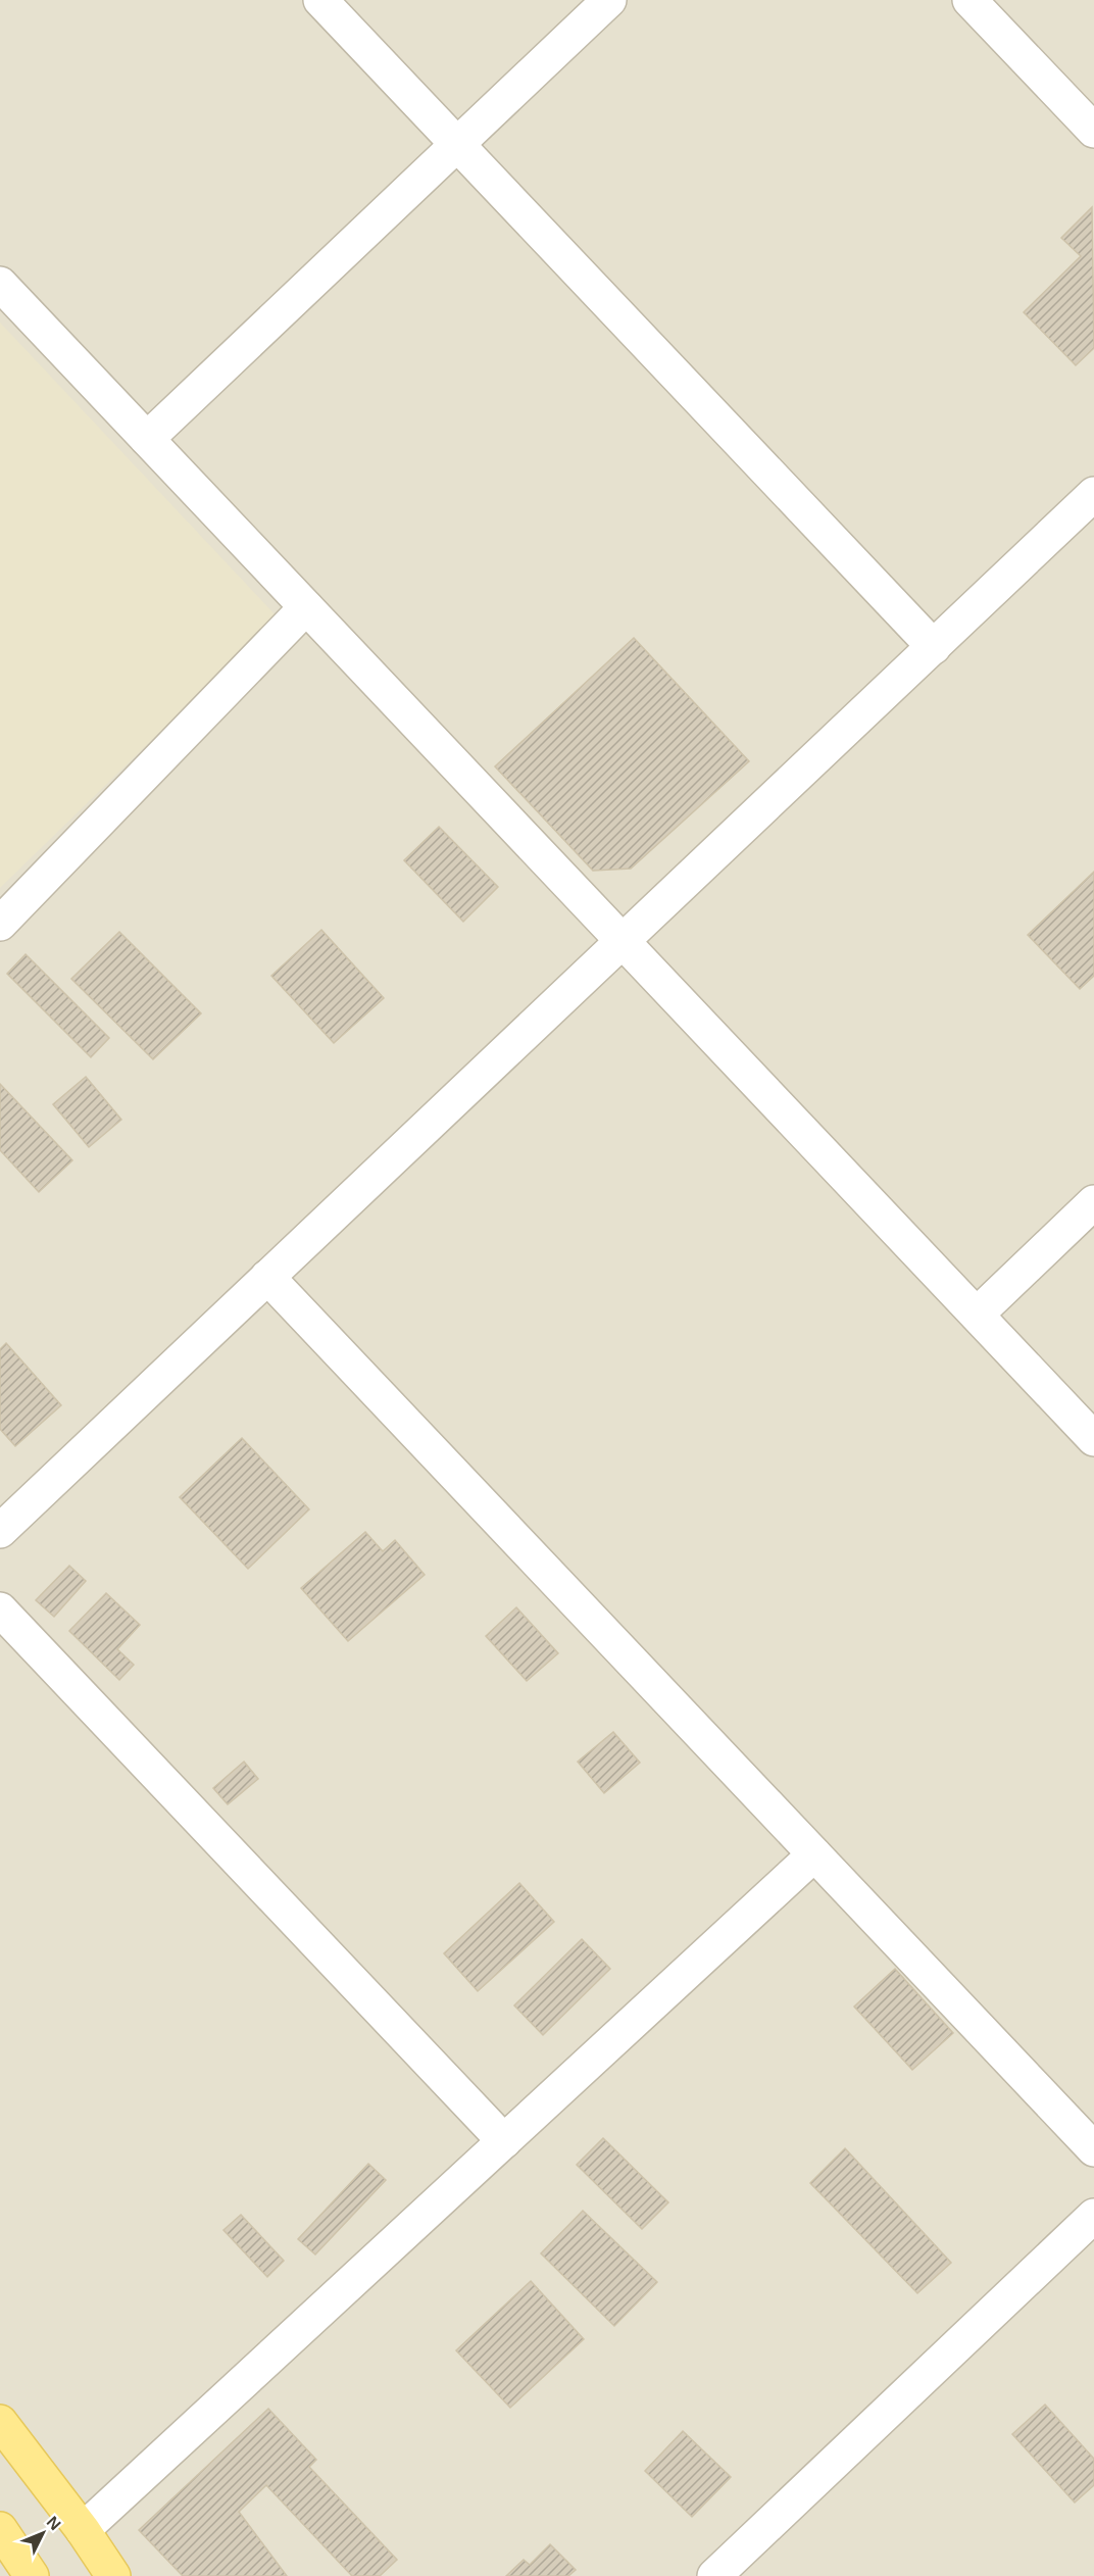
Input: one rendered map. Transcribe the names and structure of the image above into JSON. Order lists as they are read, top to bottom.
{
  "north": "top right"
}
